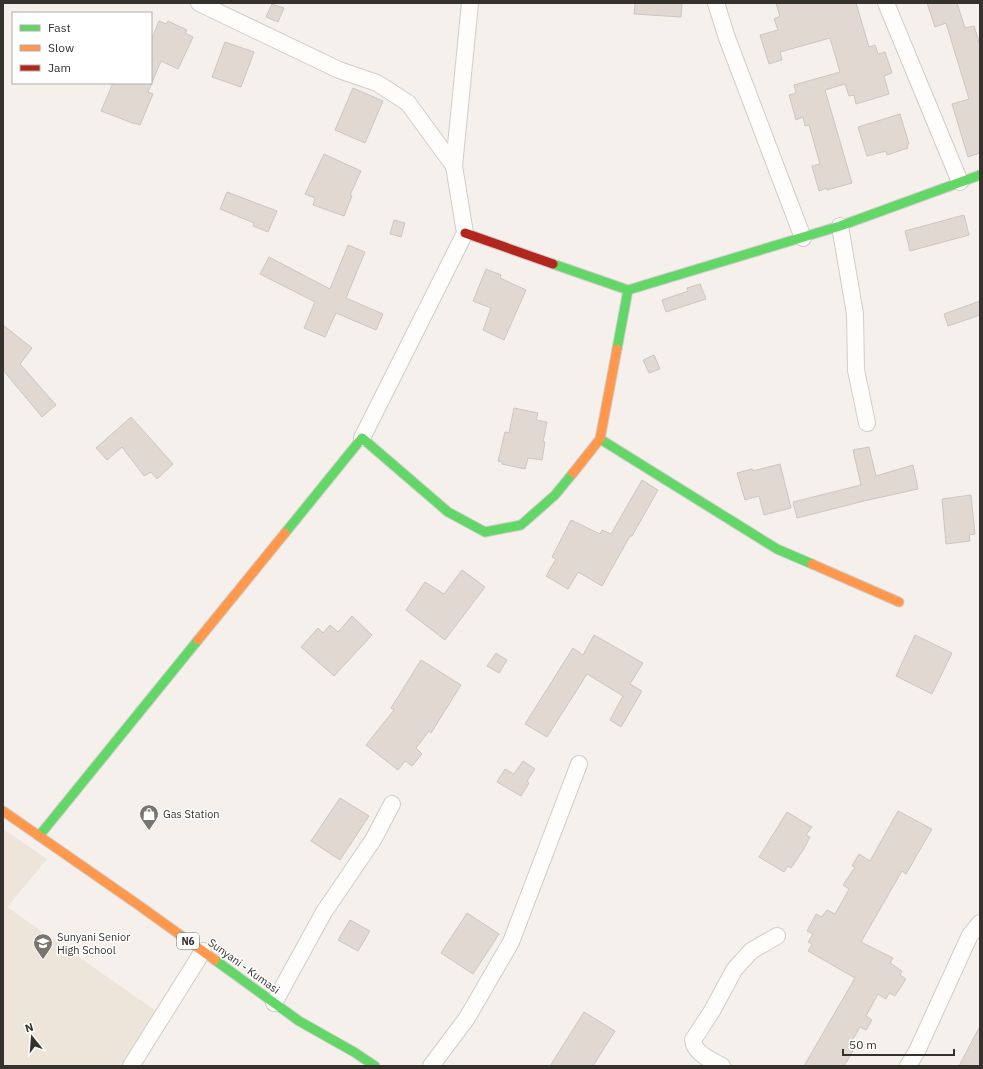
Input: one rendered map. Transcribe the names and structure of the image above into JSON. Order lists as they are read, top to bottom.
{
  "streets": {
    "street": ["N6", "Sunyani - Kumasi"]
  },
  "places": {
    "shop": ["Gas Station"],
    "school or university": ["Sunyani Senior High School"]
  },
  "legend": ["Fast", "Slow", "Jam"],
  "scale_bar": "50 m",
  "north": "top"
}
